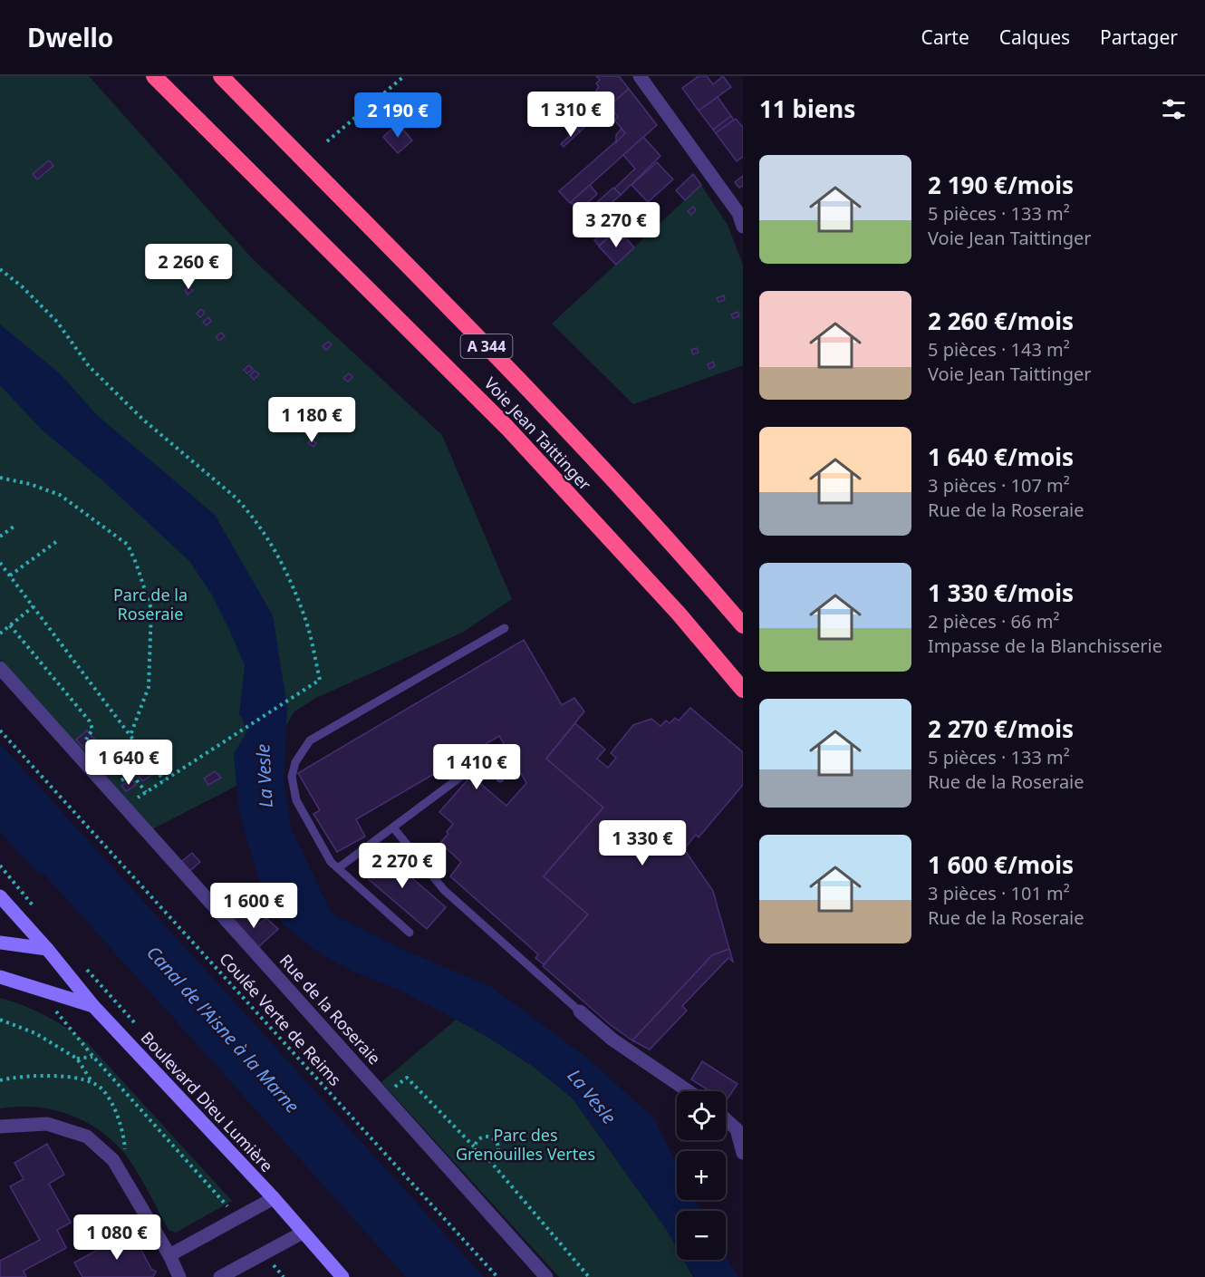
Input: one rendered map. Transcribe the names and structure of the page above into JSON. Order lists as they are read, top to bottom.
{
  "streets": {
    "highway": ["A 344", "Voie Jean Taittinger"],
    "main road": ["Boulevard Dieu Lumière"],
    "street": ["Rue de la Roseraie"],
    "path": ["Coulée Verte de Reims"]
  },
  "water": ["La Vesle", "Canal de l'Aisne à la Marne"],
  "parks": ["Parc de la Roseraie", "Parc des Grenouilles Vertes"],
  "page": {
    "header": "Dwello",
    "nav": ["Carte", "Calques", "Partager"],
    "heading": "11 biens",
    "price": [
      "1 310 €",
      "2 190 €",
      "3 270 €",
      "2 260 €",
      "1 180 €",
      "1 640 €",
      "1 410 €",
      "1 330 €",
      "2 270 €",
      "1 600 €",
      "1 080 €"
    ],
    "list": [
      {
        "name": "2 190 €/mois",
        "note": "5 pièces · 133 m² · Voie Jean Taittinger"
      },
      {
        "name": "2 260 €/mois",
        "note": "5 pièces · 143 m² · Voie Jean Taittinger"
      },
      {
        "name": "1 640 €/mois",
        "note": "3 pièces · 107 m² · Rue de la Roseraie"
      },
      {
        "name": "1 330 €/mois",
        "note": "2 pièces · 66 m² · Impasse de la Blanchisserie"
      },
      {
        "name": "2 270 €/mois",
        "note": "5 pièces · 133 m² · Rue de la Roseraie"
      },
      {
        "name": "1 600 €/mois",
        "note": "3 pièces · 101 m² · Rue de la Roseraie"
      }
    ],
    "map_buttons": ["+", "−"]
  }
}
